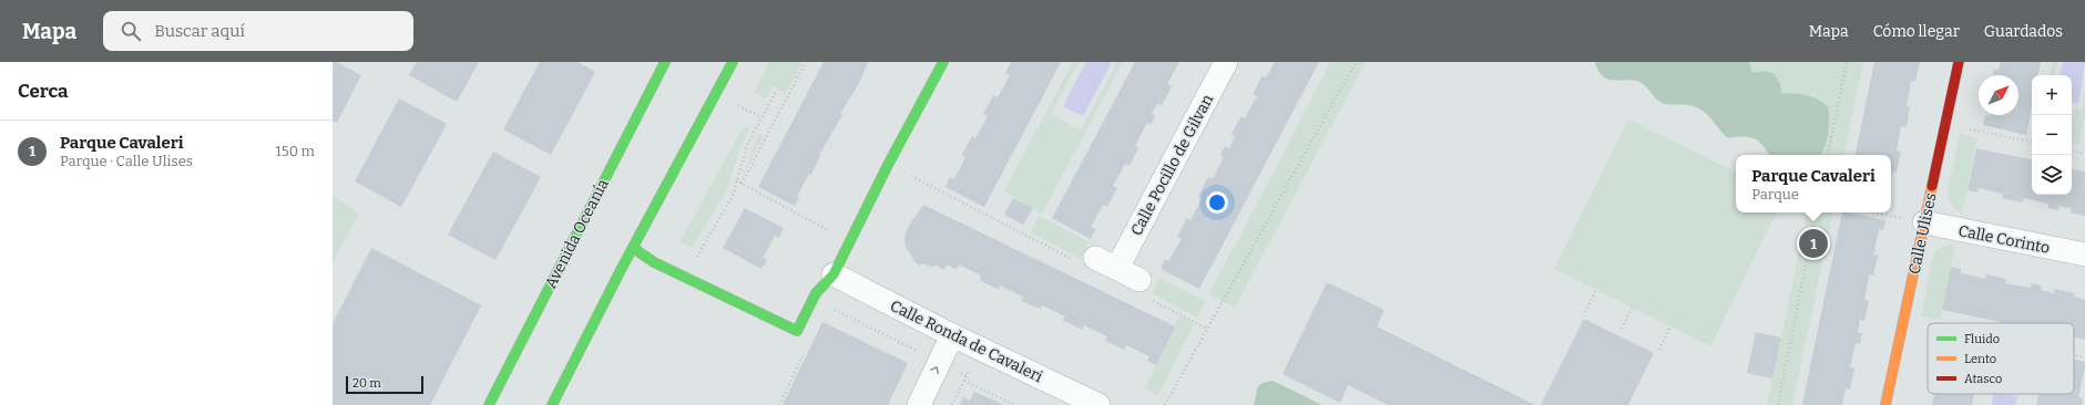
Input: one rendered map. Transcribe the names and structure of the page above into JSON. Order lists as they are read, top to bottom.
{
  "streets": {
    "street": [
      "Calle Pocillo de Gilvan",
      "Avenida Oceanía",
      "Calle Ulises",
      "Calle Corinto",
      "Calle Ronda de Cavaleri"
    ]
  },
  "crossings": [
    ["Calle Ulises", "Calle Corinto"]
  ],
  "legend": ["Fluido", "Lento", "Atasco"],
  "scale_bar": "20 m",
  "north": "top right",
  "page": {
    "header": "Mapa",
    "search": "Buscar aquí",
    "nav": ["Mapa", "Cómo llegar", "Guardados"],
    "heading": "Cerca",
    "map_buttons": ["+", "−"],
    "list": [
      {
        "mark": "1",
        "name": "Parque Cavaleri",
        "note": "Parque · Calle Ulises",
        "value": "150 m"
      }
    ],
    "popup": ["Parque Cavaleri", "Parque"],
    "pins": "1",
    "scale": "20 m"
  }
}
